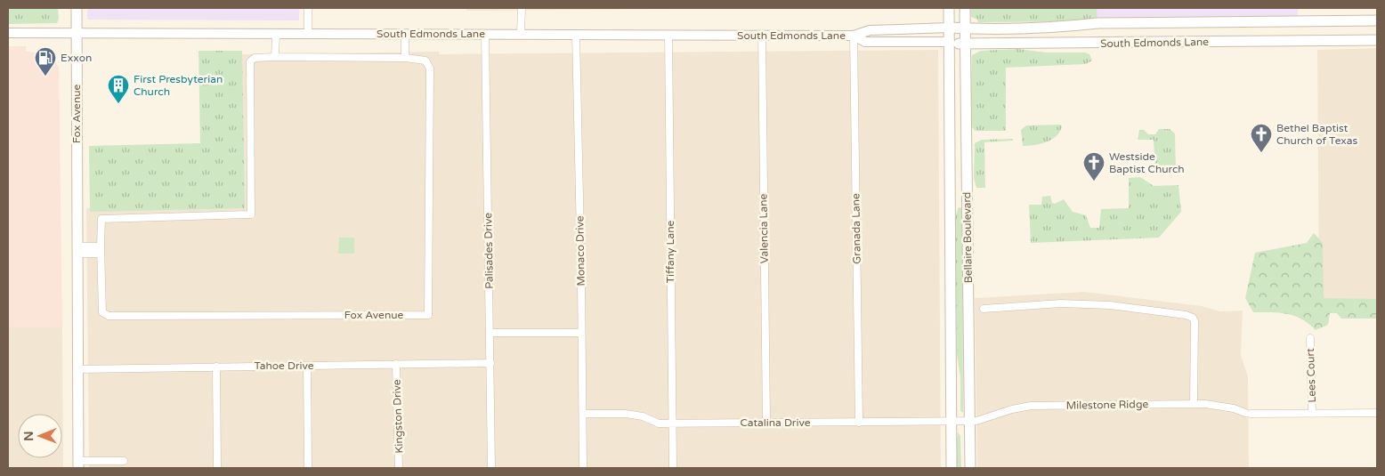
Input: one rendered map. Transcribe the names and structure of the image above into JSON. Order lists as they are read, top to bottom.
{
  "streets": {
    "main road": ["South Edmonds Lane", "Fox Avenue", "Bellaire Boulevard"],
    "street": [
      "Valencia Lane",
      "Granada Lane",
      "Palisades Drive",
      "Monaco Drive",
      "Tiffany Lane",
      "Tahoe Drive",
      "Lees Court",
      "Milestone Ridge",
      "Kingston Drive",
      "Catalina Drive"
    ]
  },
  "crossings": [
    ["South Edmonds Lane", "Fox Avenue"],
    ["South Edmonds Lane", "Valencia Lane"],
    ["South Edmonds Lane", "Granada Lane"],
    ["South Edmonds Lane", "Bellaire Boulevard"],
    ["South Edmonds Lane", "Palisades Drive"],
    ["South Edmonds Lane", "Monaco Drive"],
    ["South Edmonds Lane", "Tiffany Lane"],
    ["Fox Avenue", "Tahoe Drive"],
    ["Valencia Lane", "Catalina Drive"],
    ["Granada Lane", "Catalina Drive"],
    ["Bellaire Boulevard", "Milestone Ridge"],
    ["Bellaire Boulevard", "Catalina Drive"],
    ["Palisades Drive", "Tahoe Drive"],
    ["Monaco Drive", "Catalina Drive"],
    ["Tiffany Lane", "Catalina Drive"],
    ["Tahoe Drive", "Kingston Drive"],
    ["Lees Court", "Milestone Ridge"],
    ["Milestone Ridge", "Catalina Drive"]
  ],
  "places": {
    "fuel station": ["Exxon"],
    "building": ["First Presbyterian Church"],
    "church": ["Bethel Baptist Church of Texas", "Westside Baptist Church"]
  },
  "north": "left"
}
